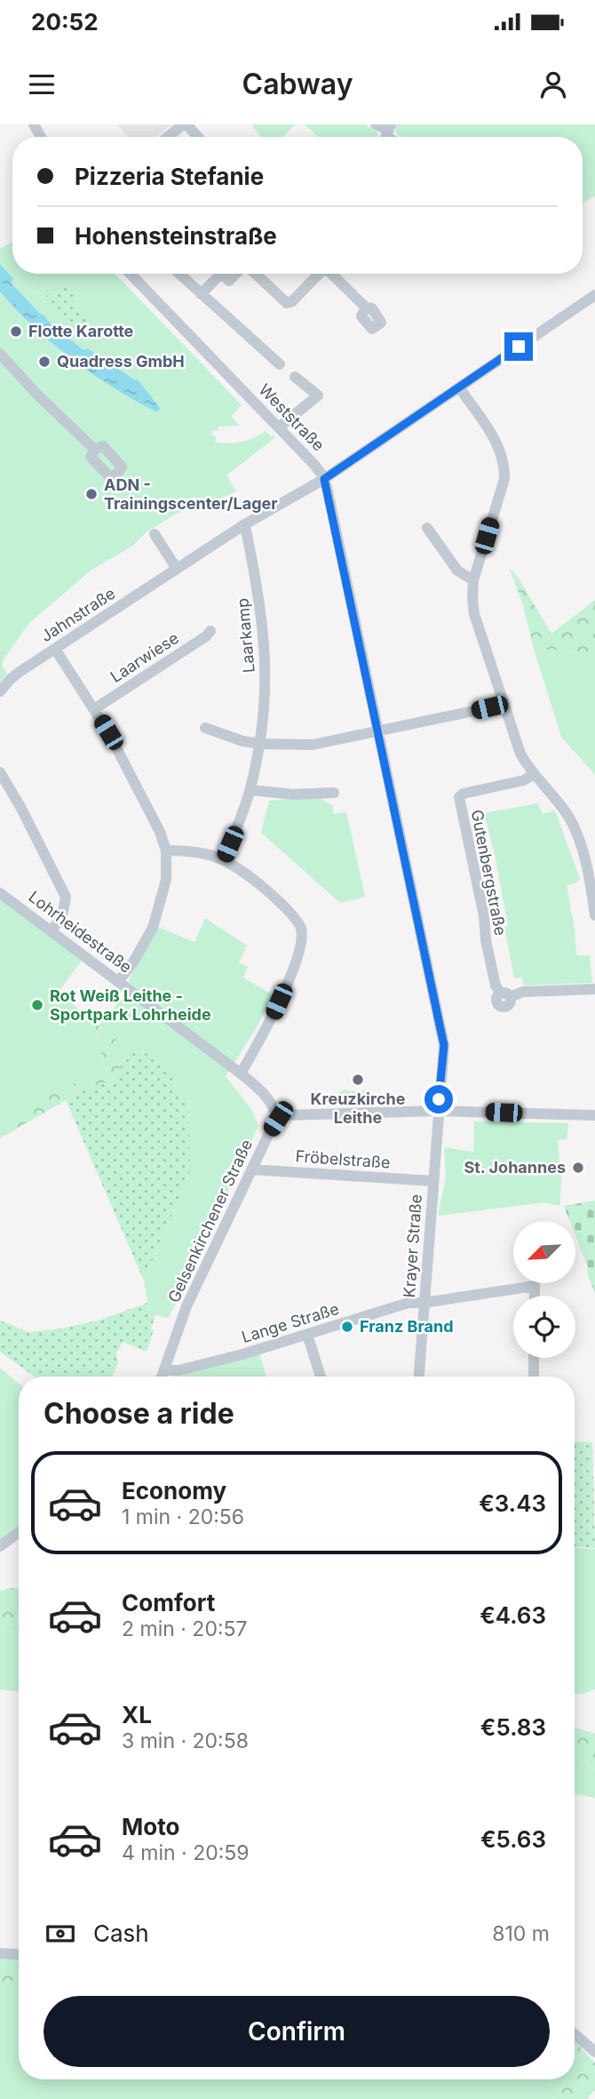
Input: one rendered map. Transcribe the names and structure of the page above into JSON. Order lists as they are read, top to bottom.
{
  "streets": {
    "street": [
      "Weststraße",
      "Jahnstraße",
      "Laarkamp",
      "Laarwiese",
      "Gutenbergstraße",
      "Lohrheidestraße",
      "Fröbelstraße",
      "Gelsenkirchener Straße",
      "Krayer Straße",
      "Lange Straße"
    ]
  },
  "crossings": [
    ["Weststraße", "Jahnstraße"],
    ["Weststraße", "Krayer Straße"],
    ["Jahnstraße", "Laarkamp"],
    ["Lohrheidestraße", "Gelsenkirchener Straße"],
    ["Fröbelstraße", "Gelsenkirchener Straße"],
    ["Fröbelstraße", "Krayer Straße"],
    ["Gelsenkirchener Straße", "Lange Straße"],
    ["Krayer Straße", "Lange Straße"]
  ],
  "places": [
    "Flotte Karotte",
    "Quadress GmbH",
    "ADN - Trainingscenter/Lager",
    "Rot Weiß Leithe - Sportpark Lohrheide",
    "Kreuzkirche Leithe",
    "St. Johannes",
    "Franz Brand"
  ],
  "north": "bottom left",
  "page": {
    "status": "20:52",
    "header": "Cabway",
    "banner": ["Pizzeria Stefanie", "Hohensteinstraße"],
    "heading": "Choose a ride",
    "list": [
      {
        "name": "Economy",
        "note": "1 min · 20:56",
        "value": "€3.43"
      },
      {
        "name": "Comfort",
        "note": "2 min · 20:57",
        "value": "€4.63"
      },
      {
        "name": "XL",
        "note": "3 min · 20:58",
        "value": "€5.83"
      },
      {
        "name": "Moto",
        "note": "4 min · 20:59",
        "value": "€5.63"
      }
    ],
    "pay": ["Cash", "810 m"],
    "buttons": "Confirm"
  }
}
